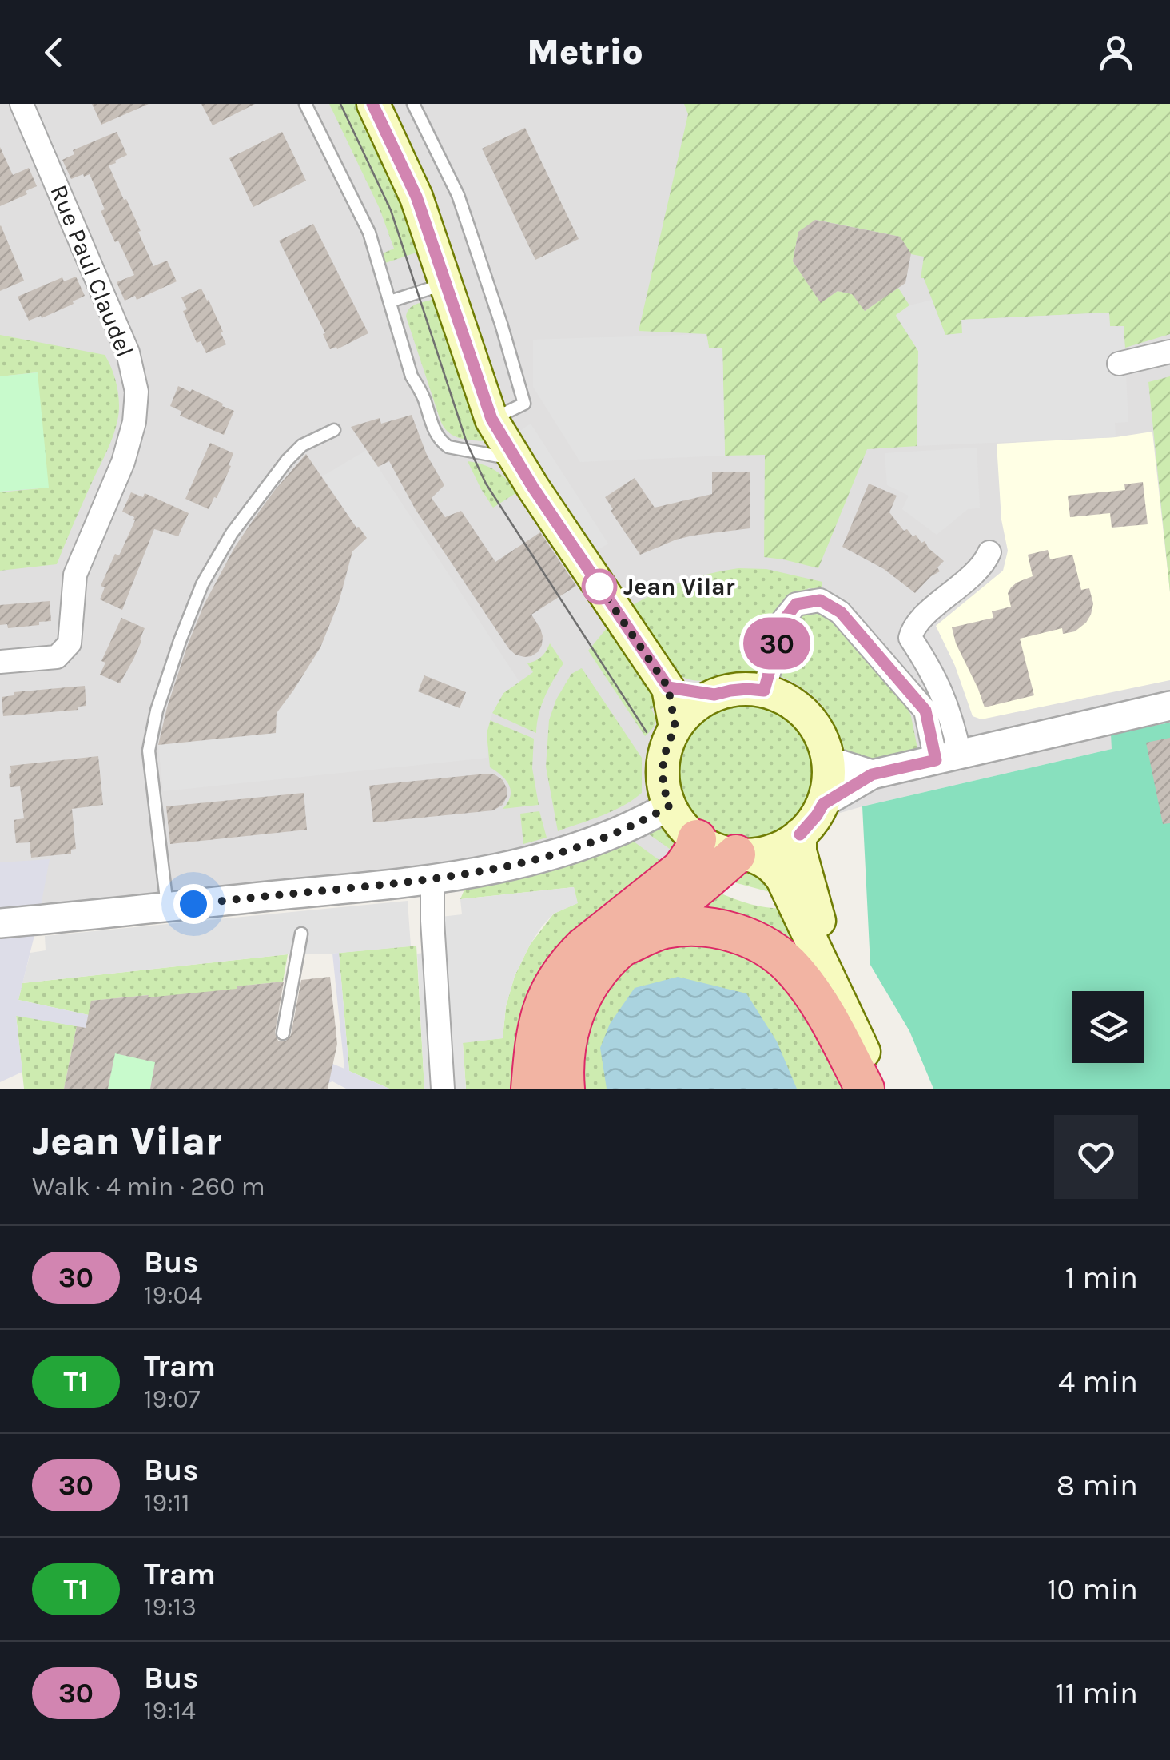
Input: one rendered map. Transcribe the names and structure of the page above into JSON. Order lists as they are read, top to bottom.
{
  "streets": {
    "street": ["Rue Paul Claudel"]
  },
  "places": ["Jean Vilar"],
  "lines": ["bus line 30"],
  "page": {
    "header": "Metrio",
    "on_map": "30",
    "heading": ["Jean Vilar", "Walk · 4 min · 260 m"],
    "list": [
      {
        "mark": "30",
        "name": "Bus",
        "note": "19:04",
        "value": "1 min"
      },
      {
        "mark": "T1",
        "name": "Tram",
        "note": "19:07",
        "value": "4 min"
      },
      {
        "mark": "30",
        "name": "Bus",
        "note": "19:11",
        "value": "8 min"
      },
      {
        "mark": "T1",
        "name": "Tram",
        "note": "19:13",
        "value": "10 min"
      },
      {
        "mark": "30",
        "name": "Bus",
        "note": "19:14",
        "value": "11 min"
      }
    ]
  }
}
